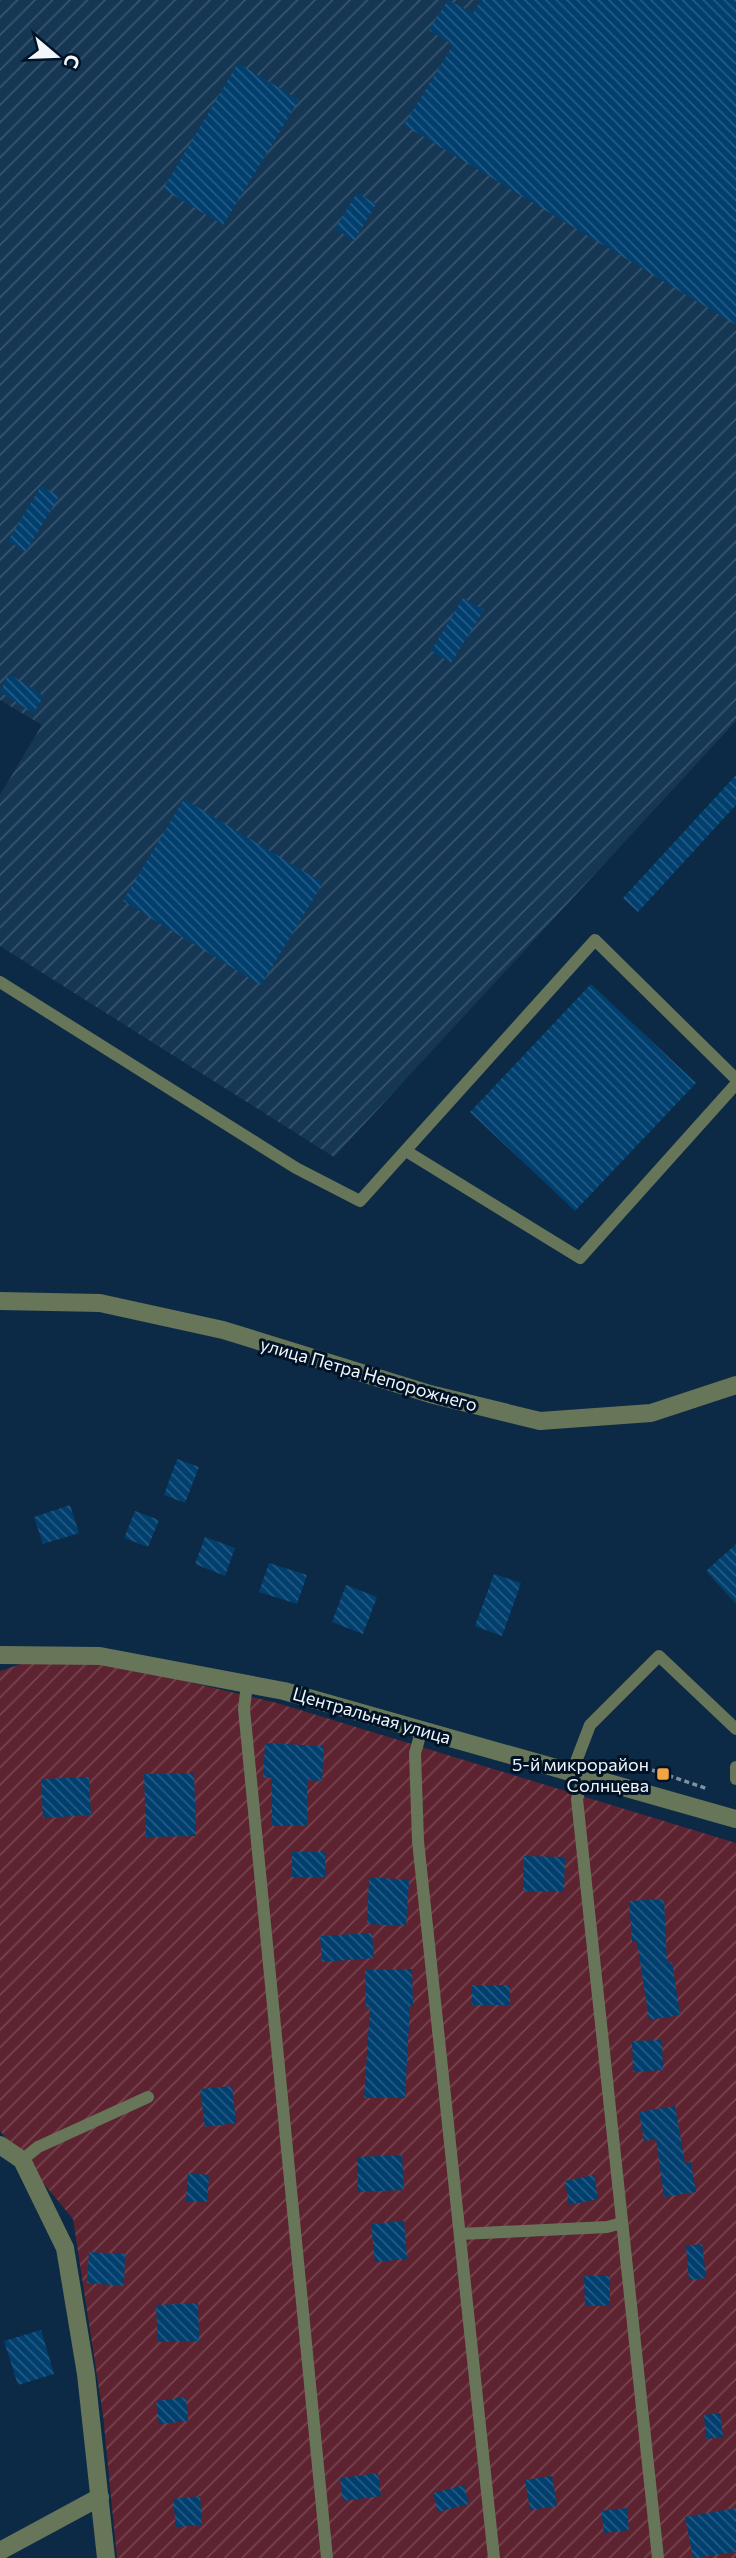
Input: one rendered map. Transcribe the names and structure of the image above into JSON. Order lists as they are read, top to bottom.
{
  "streets": {
    "street": ["улица Петра Непорожнего", "Центральная улица"]
  },
  "places": {
    "transit": ["5-й микрорайон Солнцева"]
  },
  "north": "right"
}
